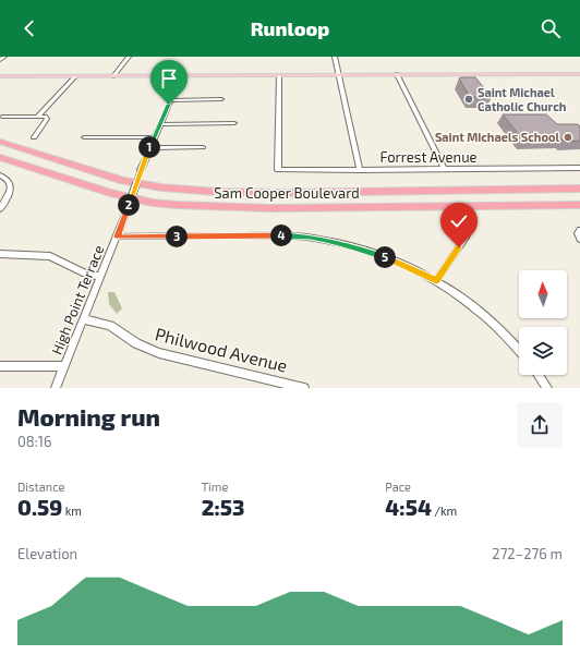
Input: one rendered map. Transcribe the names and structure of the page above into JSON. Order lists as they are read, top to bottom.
{
  "streets": {
    "highway": ["Sam Cooper Boulevard"],
    "street": ["Forrest Avenue", "High Point Terrace", "Philwood Avenue"]
  },
  "crossings": [
    ["High Point Terrace", "Philwood Avenue"]
  ],
  "places": ["Saint Michael Catholic Church", "Saint Michaels School"],
  "north": "top",
  "page": {
    "header": "Runloop",
    "pins": [
      "1",
      "2",
      "4",
      "3",
      "5"
    ],
    "heading": ["Morning run", "08:16"],
    "stats": [
      ["Distance", "0.59 km"],
      ["Time", "2:53"],
      ["Pace", "4:54 /km"]
    ],
    "chart": ["Elevation", "272–276 m"]
  }
}
